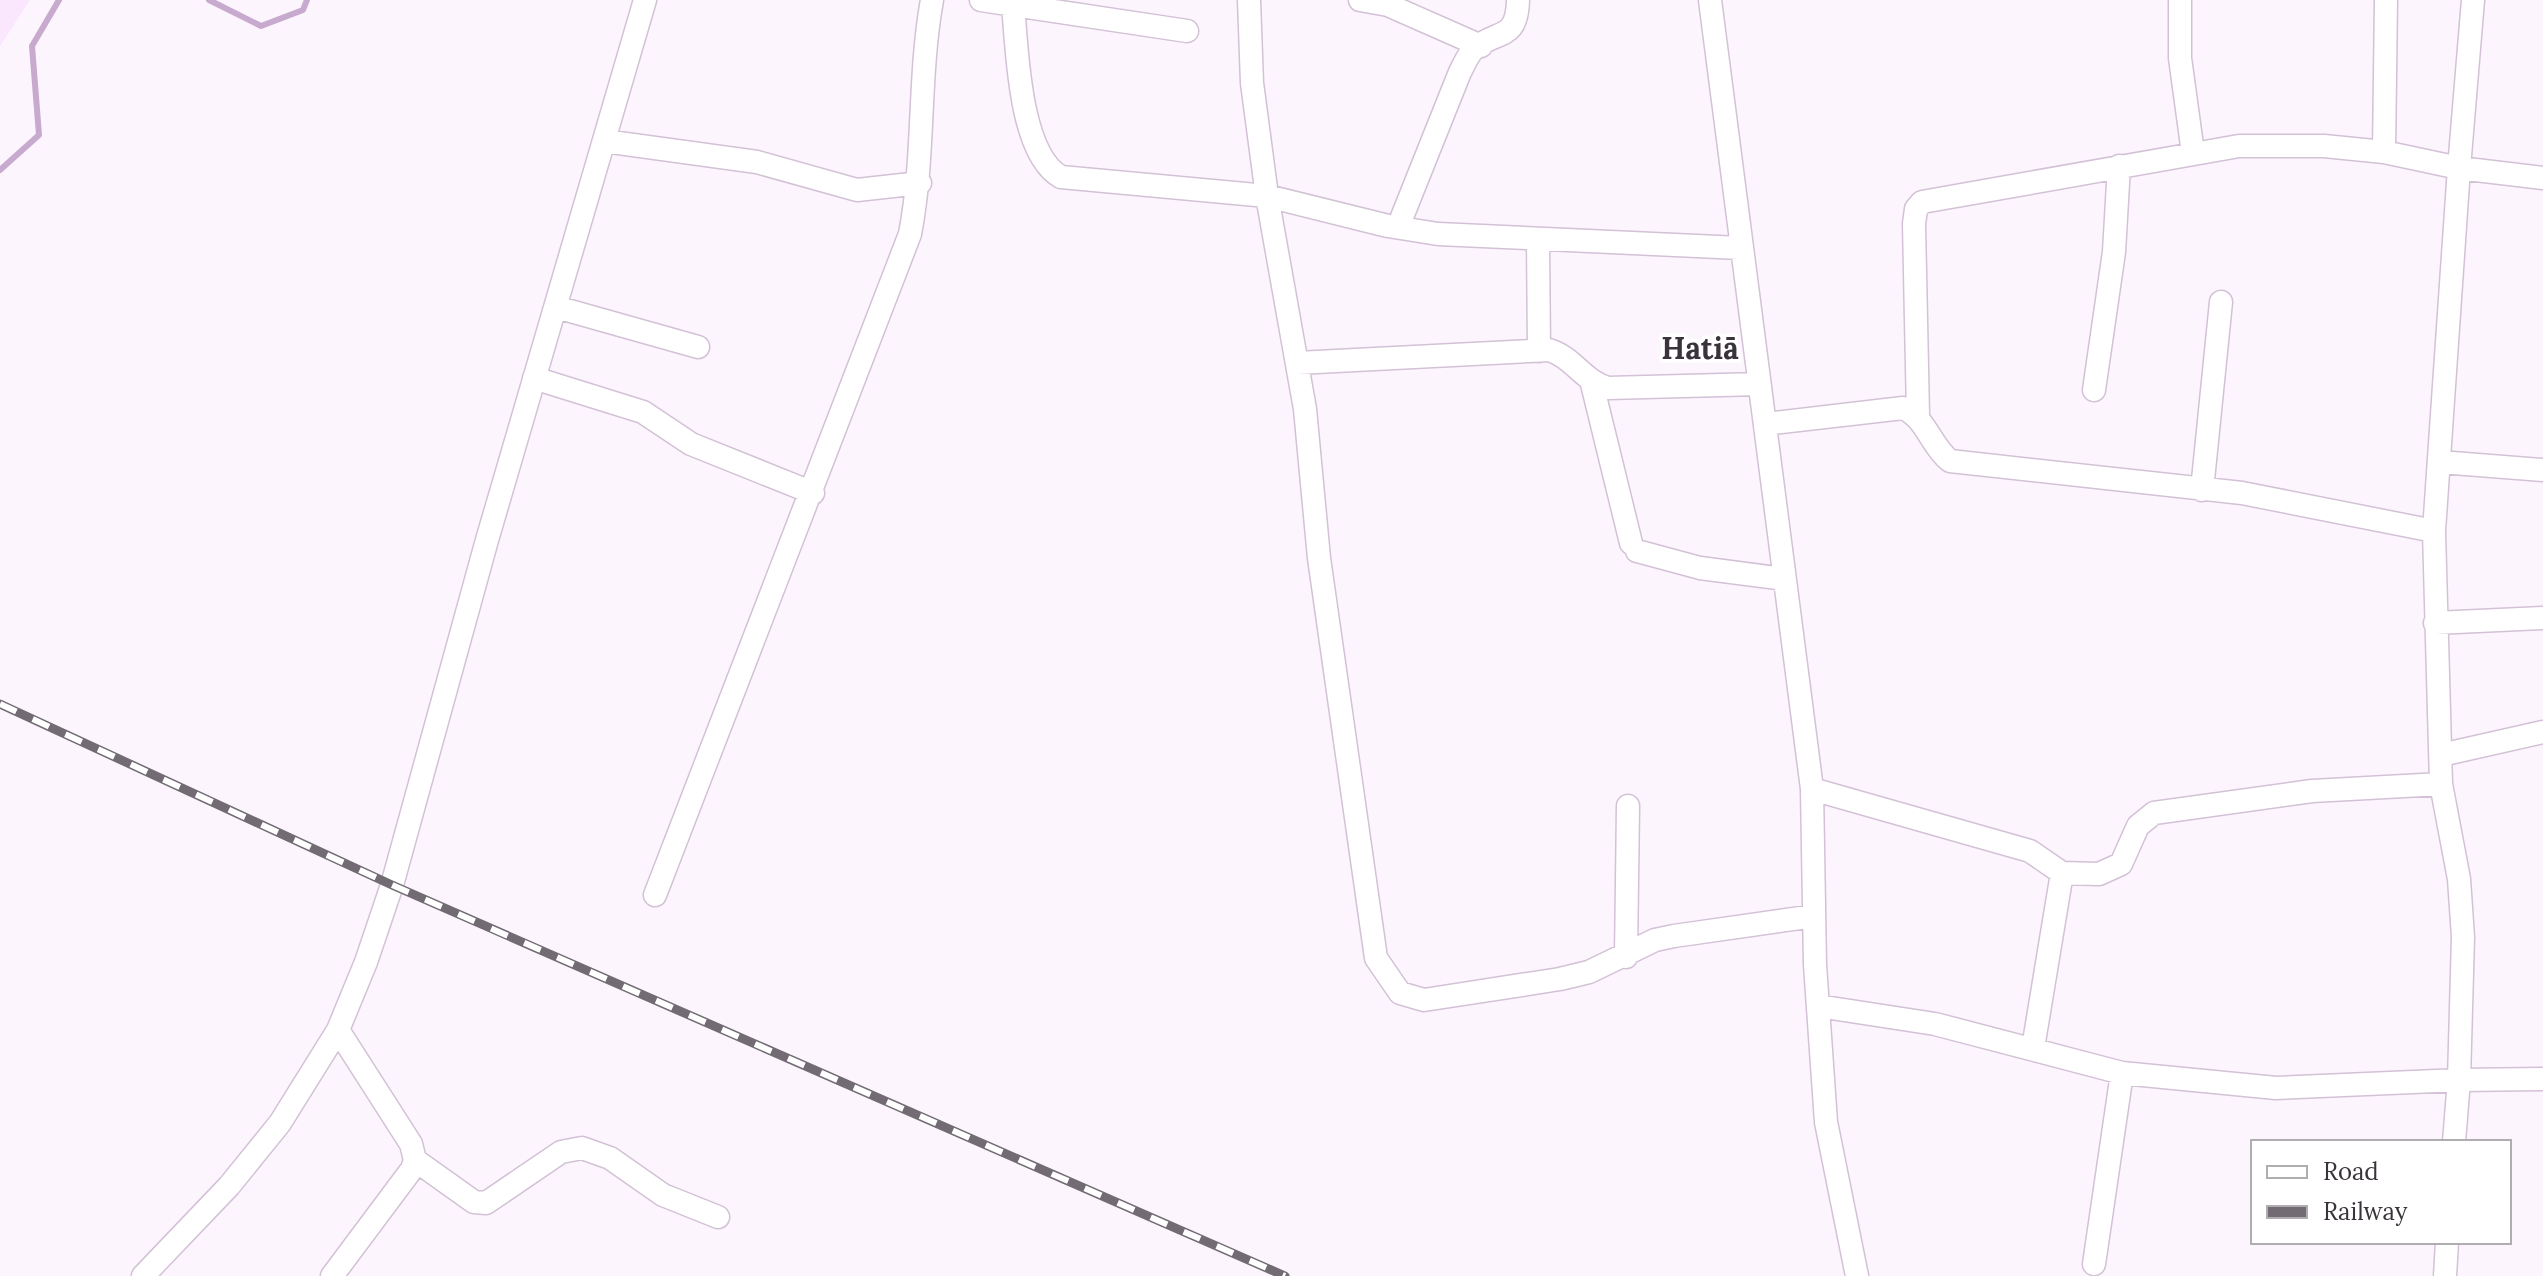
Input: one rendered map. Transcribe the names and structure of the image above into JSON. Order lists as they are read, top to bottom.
{
  "districts": ["Hatiā"],
  "legend": ["Road", "Railway"]
}
